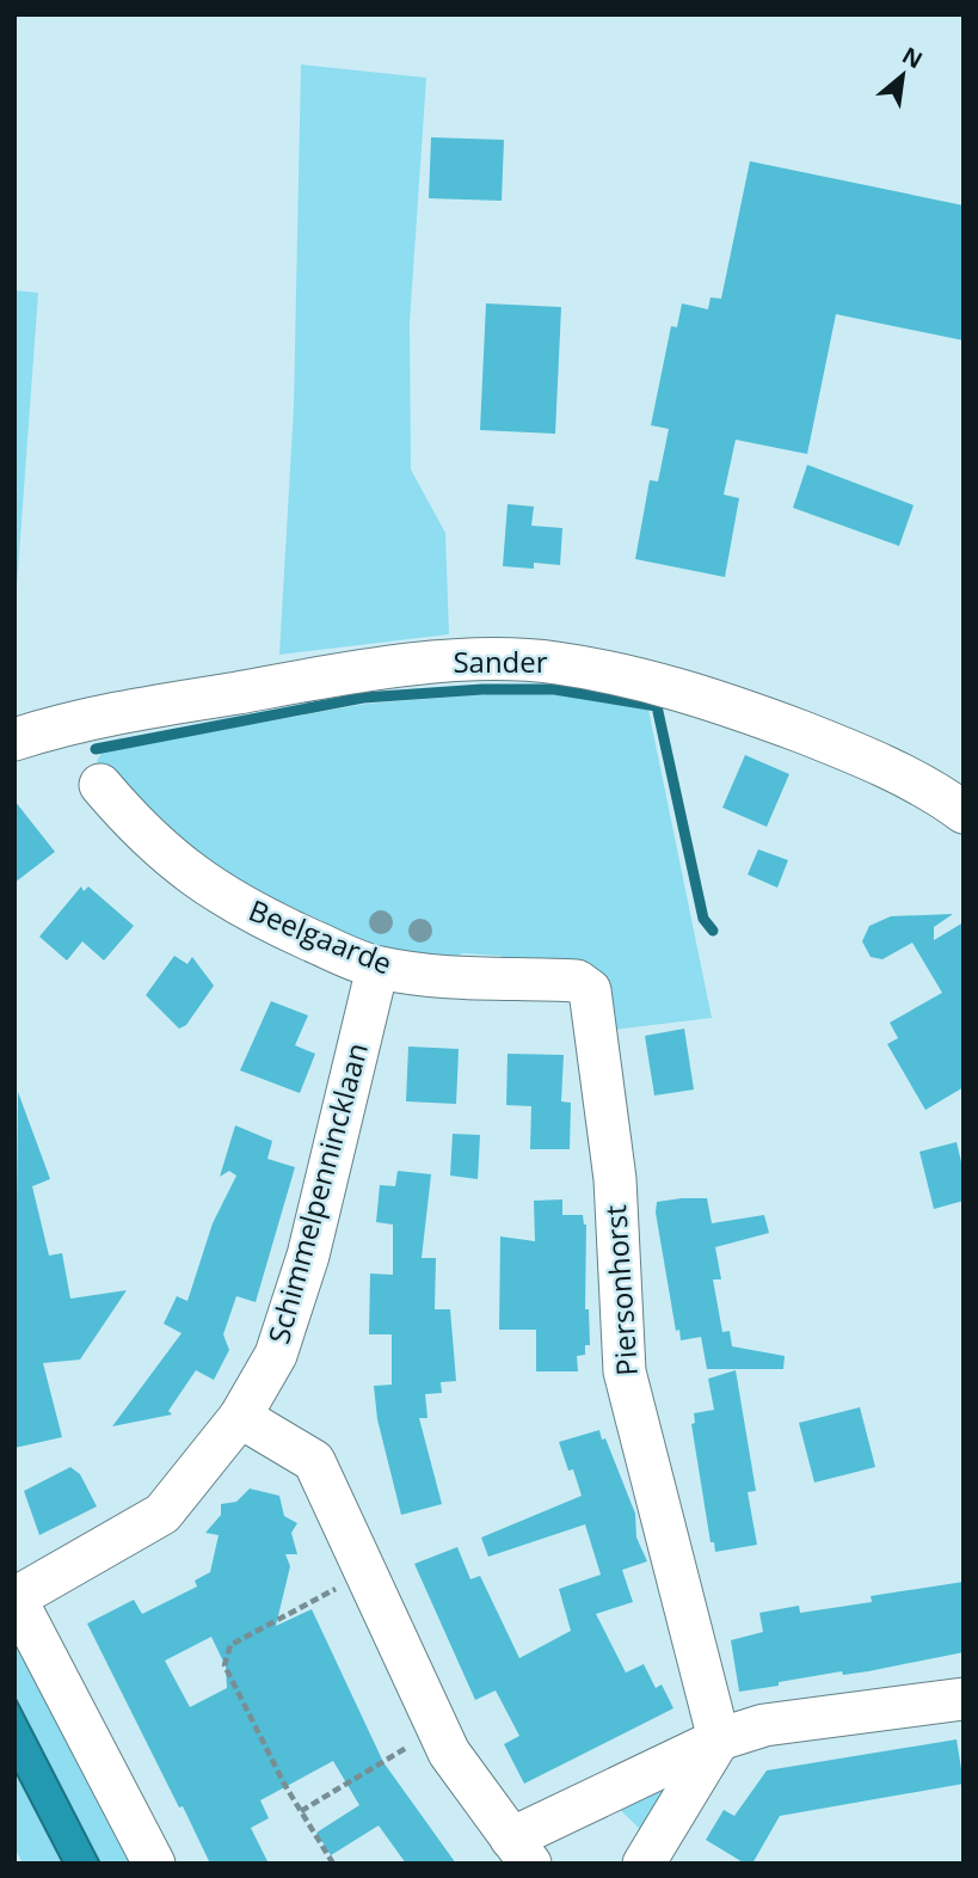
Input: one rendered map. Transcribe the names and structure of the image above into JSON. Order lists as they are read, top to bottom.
{
  "streets": {
    "street": [
      "Sander",
      "Beelgaarde",
      "Schimmelpennincklaan",
      "Piersonhorst"
    ]
  },
  "crossings": [
    ["Beelgaarde", "Schimmelpennincklaan"],
    ["Beelgaarde", "Piersonhorst"]
  ],
  "north": "top right"
}
